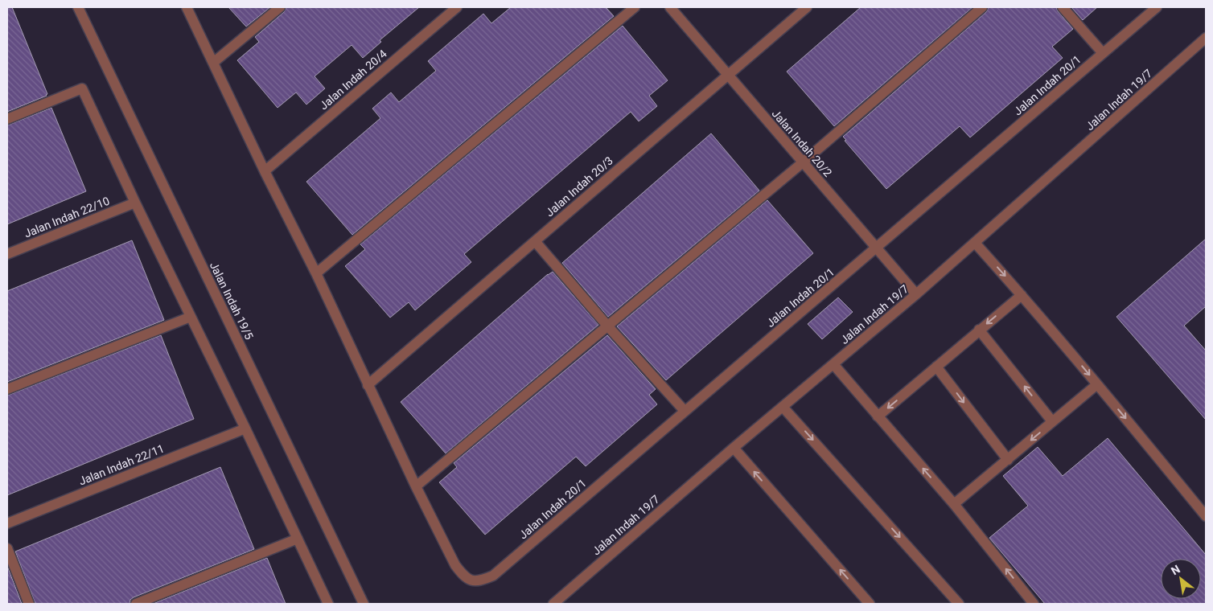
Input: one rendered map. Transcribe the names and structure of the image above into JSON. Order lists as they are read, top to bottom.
{
  "streets": {
    "street": [
      "Jalan Indah 20/4",
      "Jalan Indah 20/1",
      "Jalan Indah 19/7",
      "Jalan Indah 20/2",
      "Jalan Indah 20/3",
      "Jalan Indah 22/10",
      "Jalan Indah 19/5",
      "Jalan Indah 22/11"
    ]
  },
  "crossings": [
    ["Jalan Indah 20/1", "Jalan Indah 20/2"],
    ["Jalan Indah 19/7", "Jalan Indah 20/2"],
    ["Jalan Indah 20/2", "Jalan Indah 20/3"]
  ],
  "north": "top left"
}
